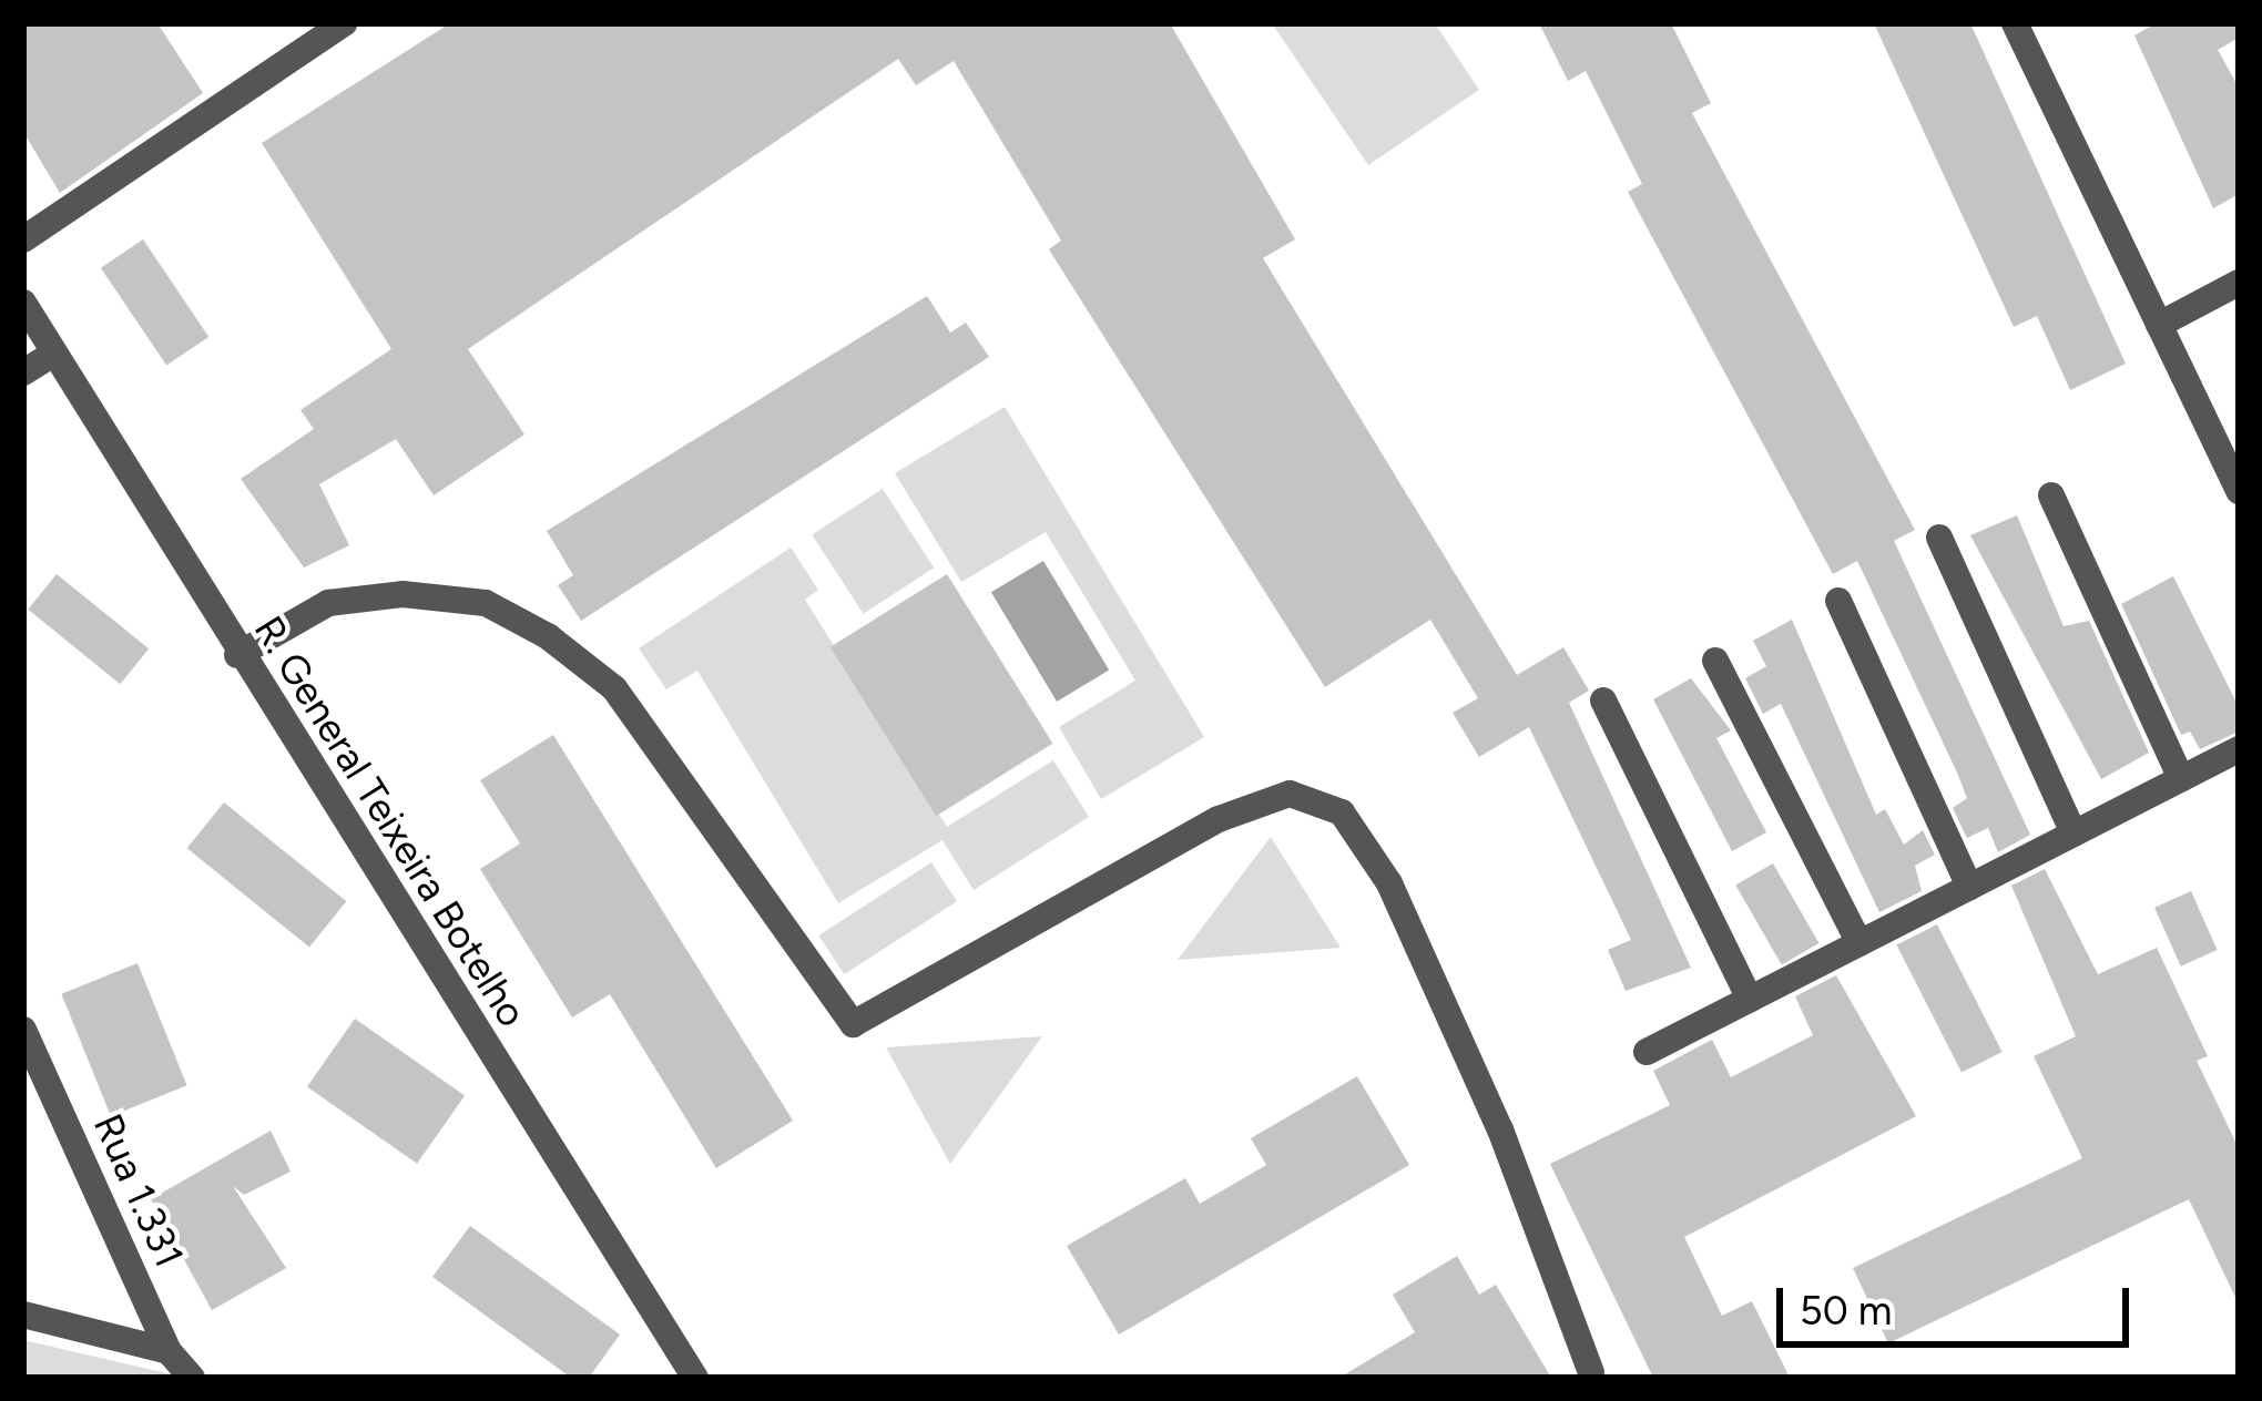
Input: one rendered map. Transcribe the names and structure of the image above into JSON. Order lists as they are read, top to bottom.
{
  "streets": {
    "street": ["R. General Teixeira Botelho", "Rua 1.331"]
  },
  "scale_bar": "50 m"
}
